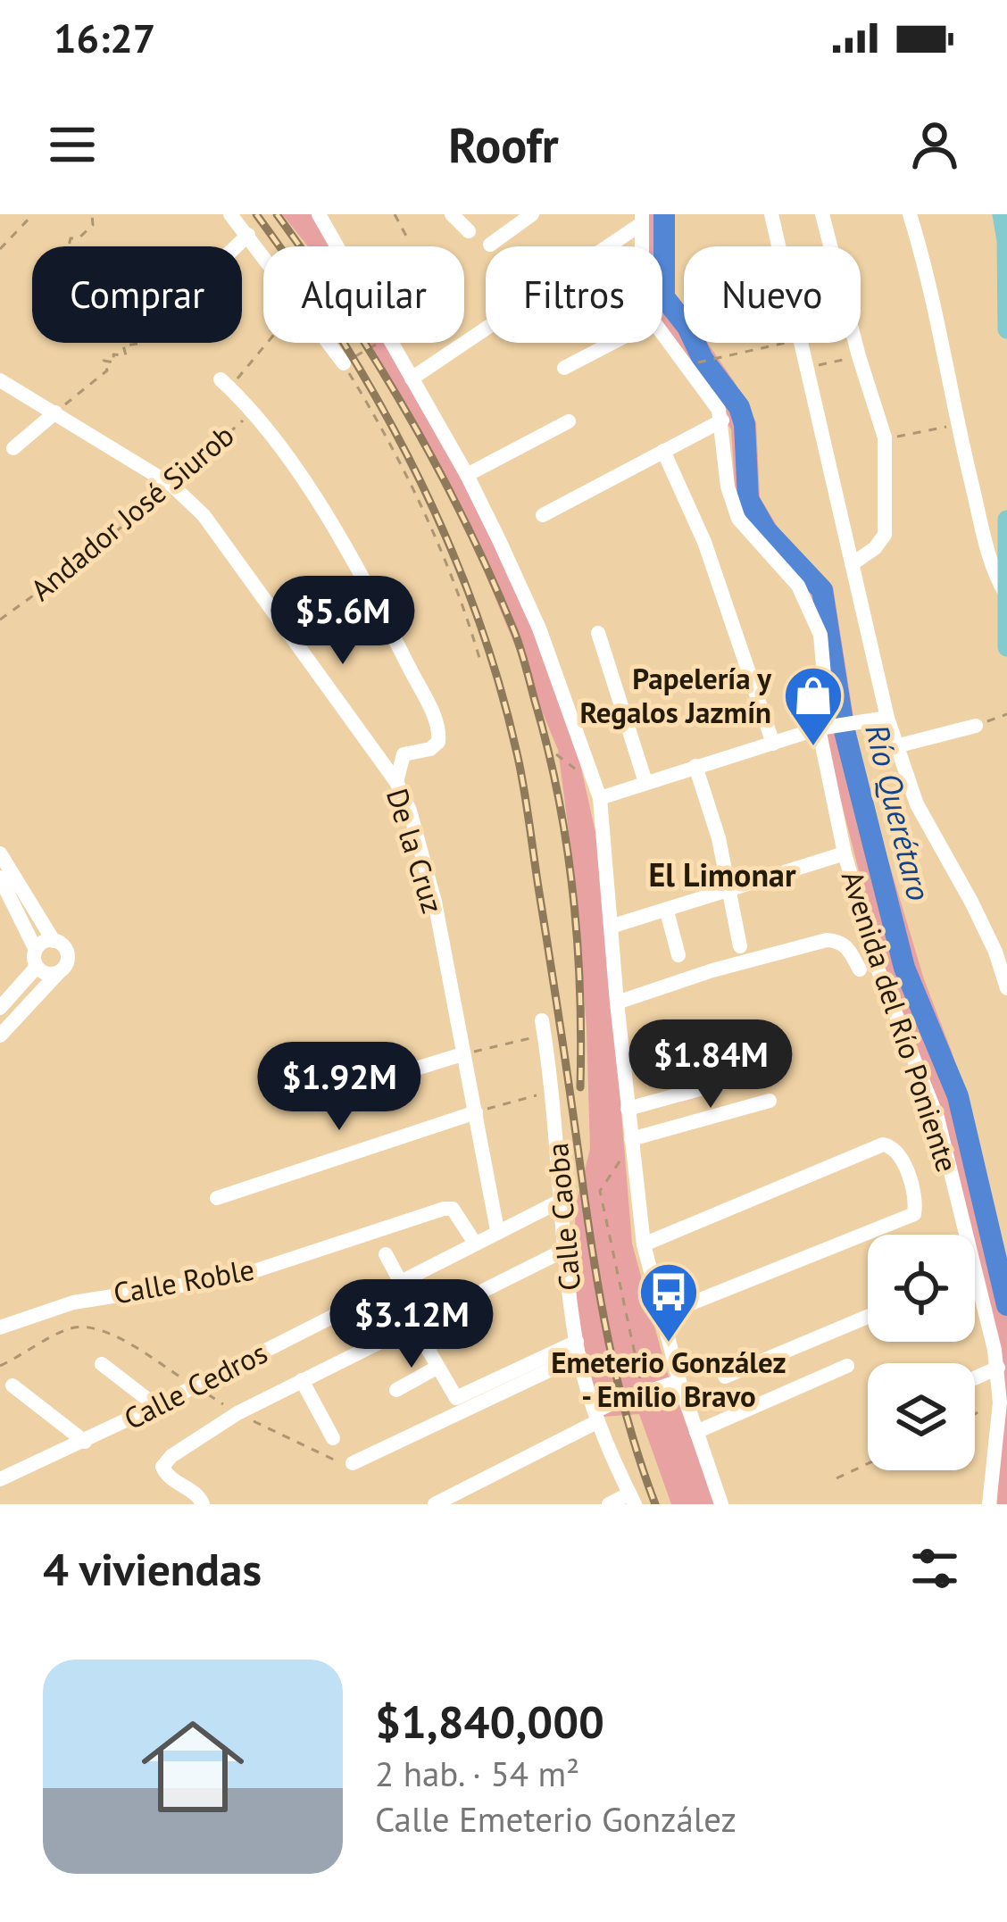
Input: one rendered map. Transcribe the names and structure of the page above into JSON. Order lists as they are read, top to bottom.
{
  "streets": {
    "street": [
      "Andador José Siurob",
      "De la Cruz",
      "Avenida del Río Poniente",
      "Calle Caoba",
      "Calle Roble",
      "Calle Cedros"
    ]
  },
  "crossings": [
    ["Andador José Siurob", "De la Cruz"],
    ["De la Cruz", "Calle Cedros"],
    ["Calle Caoba", "Calle Cedros"],
    ["Calle Roble", "Calle Cedros"]
  ],
  "districts": ["El Limonar"],
  "water": ["Río Querétaro"],
  "places": {
    "shop": ["Papelería y Regalos Jazmín"],
    "bus stop": ["Emeterio González - Emilio Bravo"]
  },
  "page": {
    "status": "16:27",
    "header": "Roofr",
    "chip": [
      "Comprar",
      "Alquilar",
      "Filtros",
      "Nuevo"
    ],
    "price": [
      "$5.6M",
      "$1.84M",
      "$1.92M",
      "$3.12M"
    ],
    "heading": "4 viviendas",
    "list": [
      {
        "name": "$1,840,000",
        "note": "2 hab. · 54 m² · Calle Emeterio González"
      }
    ]
  }
}
